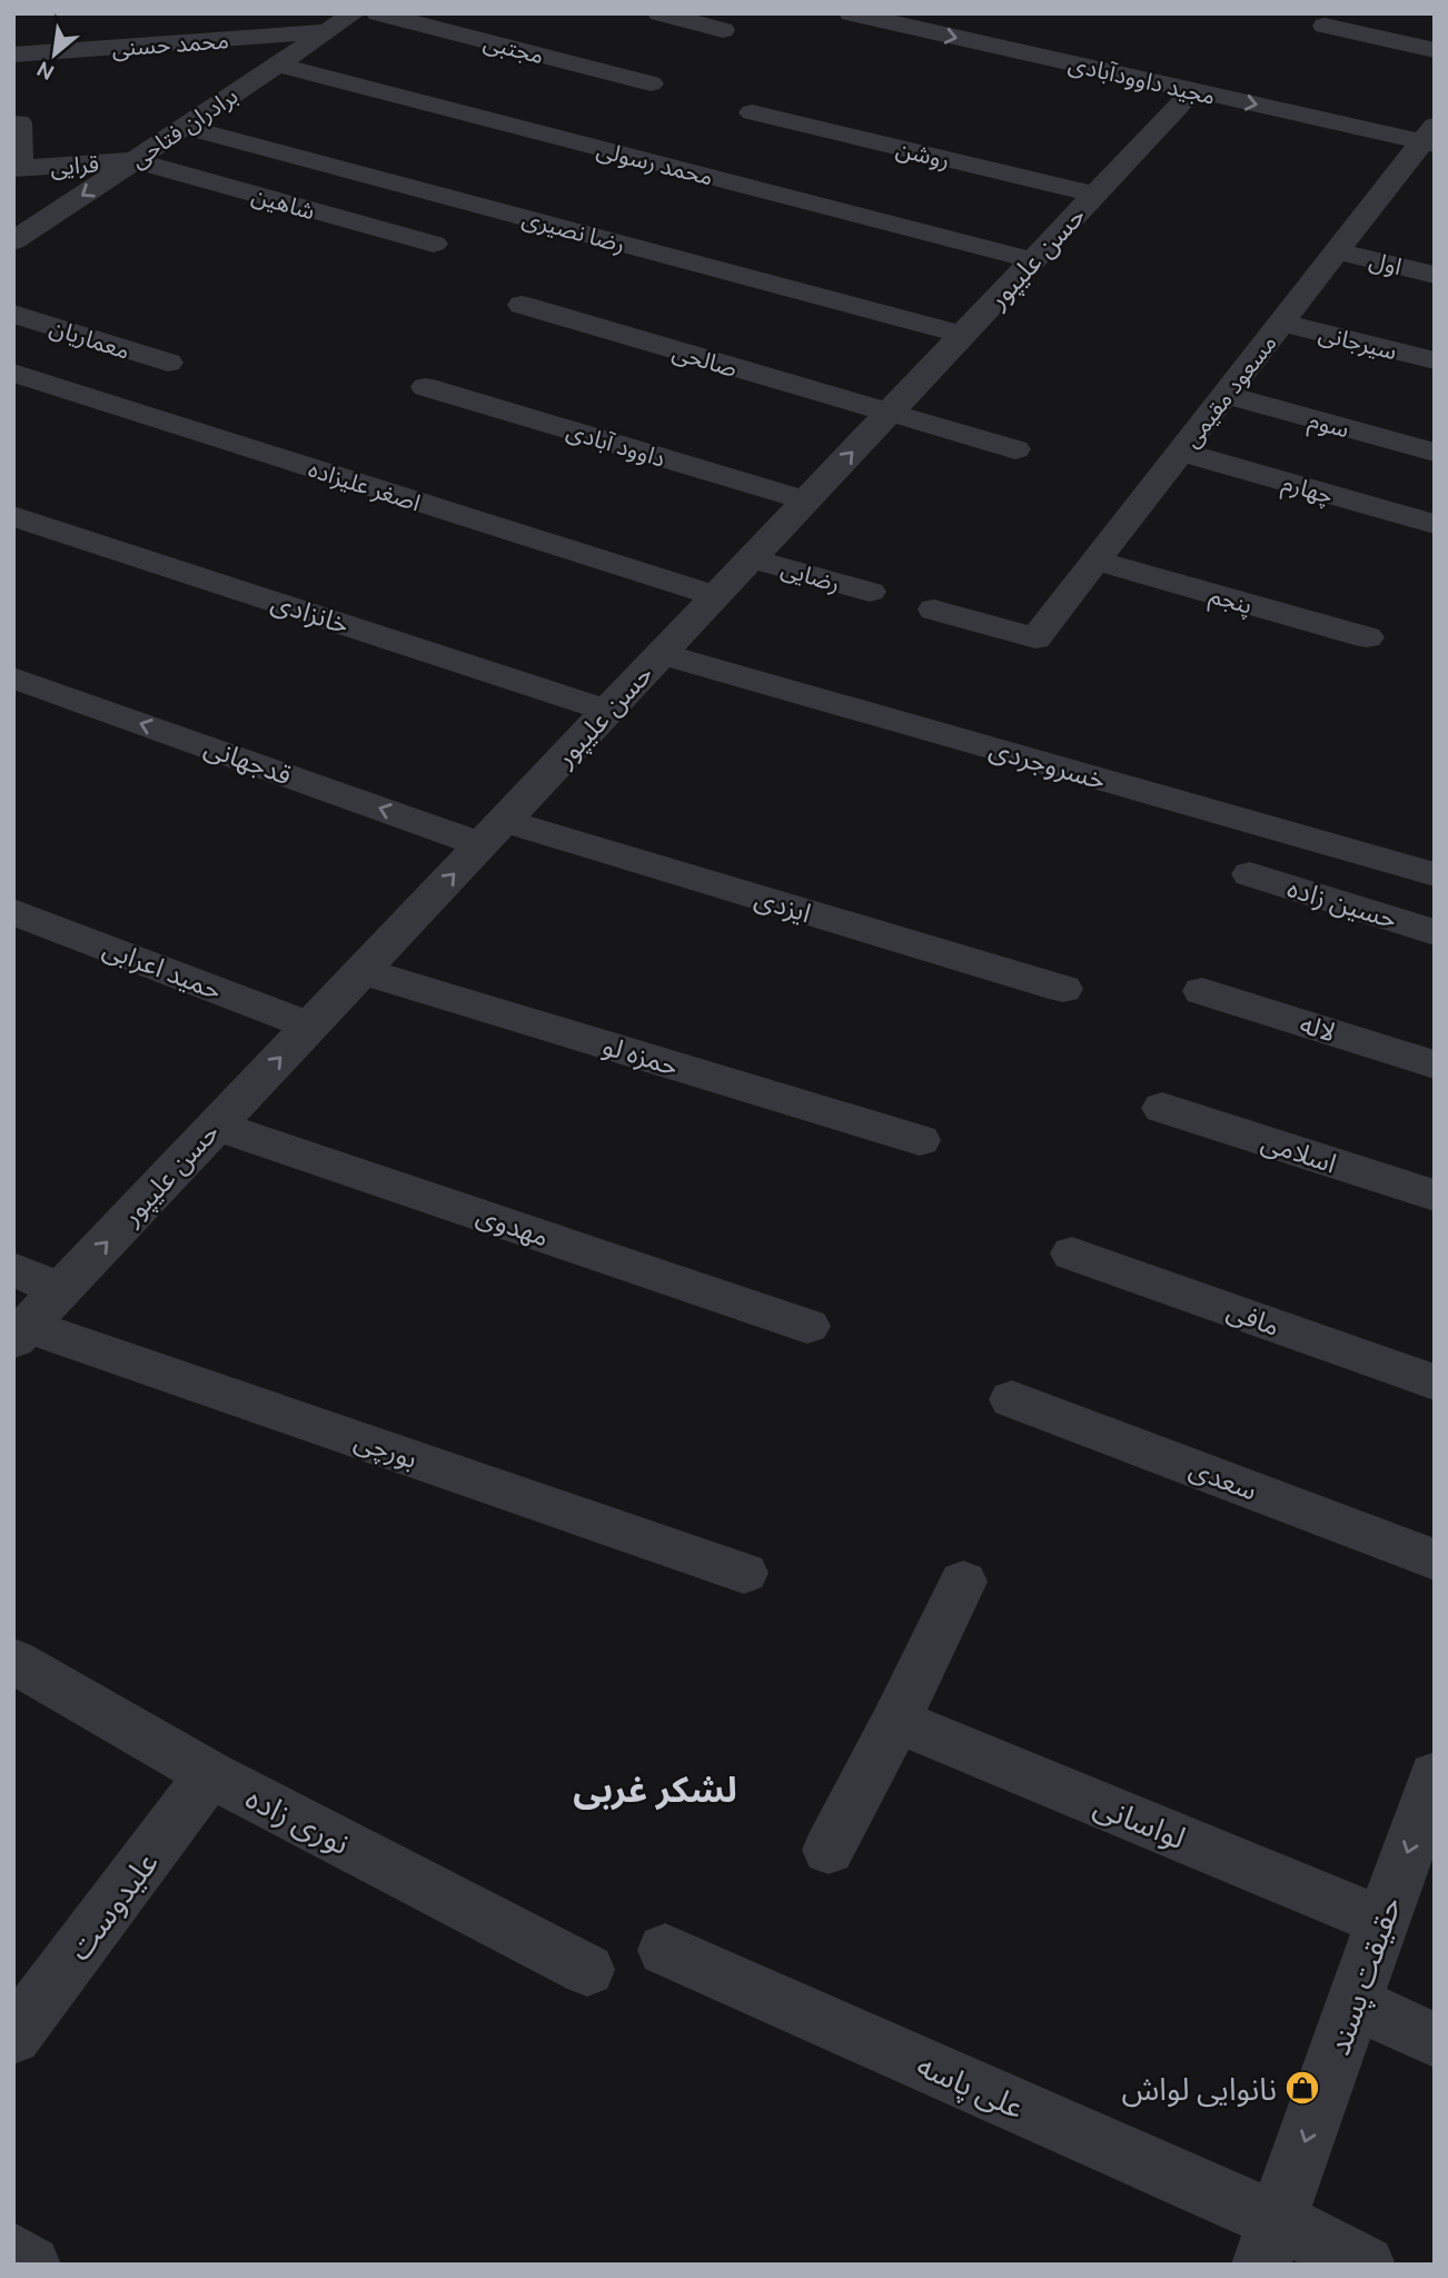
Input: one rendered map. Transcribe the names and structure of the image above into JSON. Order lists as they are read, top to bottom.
{
  "streets": {
    "street": [
      "محمد حسنی",
      "مجتبی",
      "مجید داوودآبادی",
      "برادران فتاحی",
      "روشن",
      "محمد رسولی",
      "قرایی",
      "شاهین",
      "رضا نصیری",
      "حسن علیپور",
      "اول",
      "معماریان",
      "سیرجانی",
      "صالحی",
      "مسعود مقیمی",
      "سوم",
      "داوود آبادی",
      "اصغر علیزاده",
      "چهارم",
      "رضایی",
      "پنجم",
      "خانزادی",
      "قدجهانی",
      "خسروجردی",
      "حسین زاده",
      "ایزدی",
      "حمید اعرابی",
      "لاله",
      "حمزه لو",
      "اسلامی",
      "مهدوی",
      "مافی",
      "بورچی",
      "سعدی",
      "نوری زاده",
      "لواسانی",
      "علیدوست",
      "حقیقت پسند",
      "علی پاسه"
    ]
  },
  "crossings": [
    ["محمد حسنی", "برادران فتاحی"],
    ["مجید داوودآبادی", "حسن علیپور"],
    ["مجید داوودآبادی", "مسعود مقیمی"],
    ["برادران فتاحی", "محمد رسولی"],
    ["برادران فتاحی", "قرایی"],
    ["برادران فتاحی", "شاهین"],
    ["برادران فتاحی", "رضا نصیری"],
    ["روشن", "حسن علیپور"],
    ["محمد رسولی", "حسن علیپور"],
    ["قرایی", "شاهین"],
    ["رضا نصیری", "حسن علیپور"],
    ["حسن علیپور", "صالحی"],
    ["حسن علیپور", "داوود آبادی"],
    ["حسن علیپور", "اصغر علیزاده"],
    ["حسن علیپور", "رضایی"],
    ["حسن علیپور", "خانزادی"],
    ["حسن علیپور", "قدجهانی"],
    ["حسن علیپور", "خسروجردی"],
    ["حسن علیپور", "ایزدی"],
    ["حسن علیپور", "حمید اعرابی"],
    ["حسن علیپور", "حمزه لو"],
    ["حسن علیپور", "مهدوی"],
    ["حسن علیپور", "بورچی"],
    ["اول", "مسعود مقیمی"],
    ["سیرجانی", "مسعود مقیمی"],
    ["مسعود مقیمی", "سوم"],
    ["مسعود مقیمی", "چهارم"],
    ["مسعود مقیمی", "پنجم"],
    ["قدجهانی", "ایزدی"],
    ["نوری زاده", "علیدوست"],
    ["لواسانی", "حقیقت پسند"],
    ["حقیقت پسند", "علی پاسه"]
  ],
  "one_way": [
    "مجید داوودآبادی",
    "برادران فتاحی",
    "حسن علیپور",
    "قدجهانی",
    "حقیقت پسند"
  ],
  "districts": ["لشکر غربی"],
  "places": {
    "shop": ["نانوایی لواش"]
  },
  "north": "bottom left"
}
